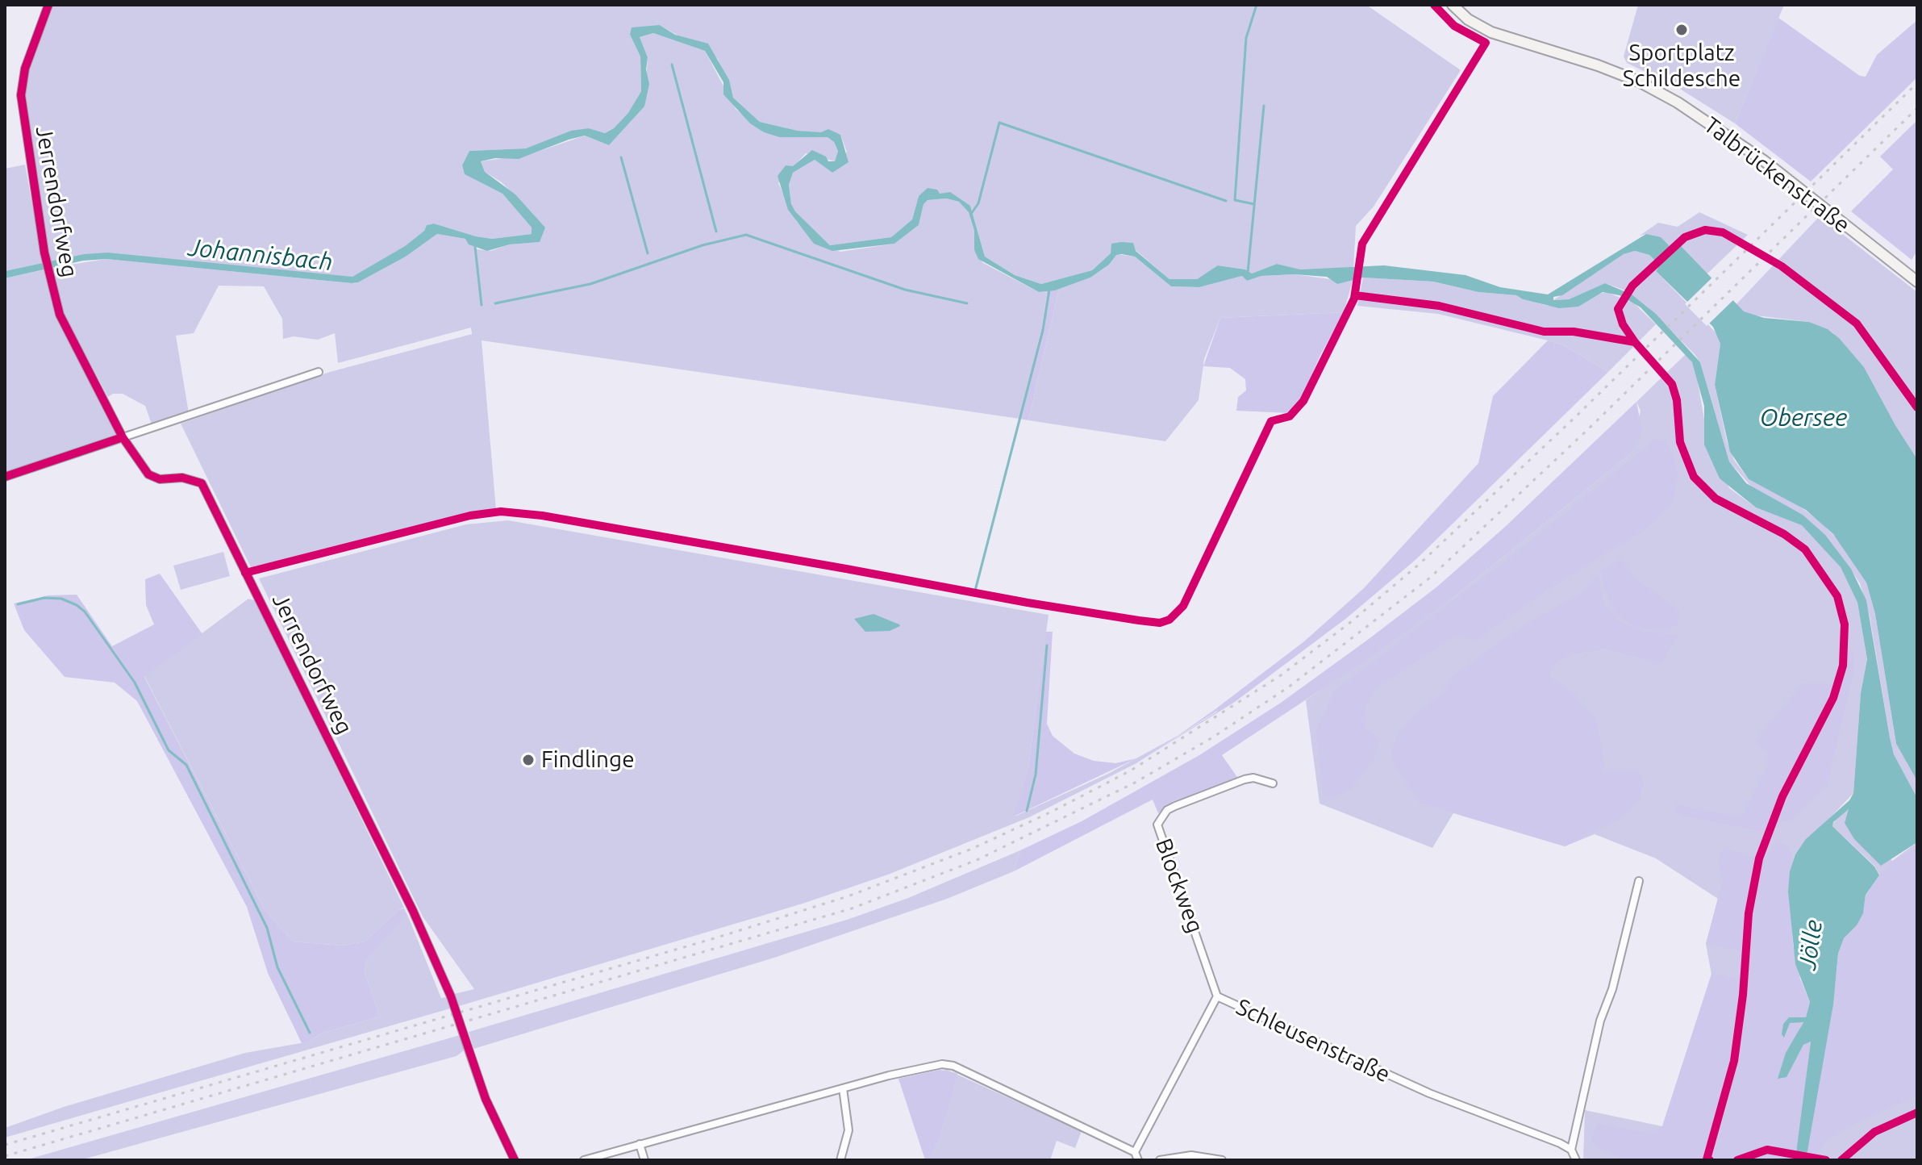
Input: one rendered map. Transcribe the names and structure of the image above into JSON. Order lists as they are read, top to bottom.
{
  "streets": {
    "main road": ["Talbrückenstraße"],
    "street": ["Jerrendorfweg", "Blockweg", "Schleusenstraße"]
  },
  "crossings": [
    ["Blockweg", "Schleusenstraße"]
  ],
  "water": ["Johannisbach", "Obersee", "Jölle"],
  "places": ["Sportplatz Schildesche", "Findlinge"]
}
